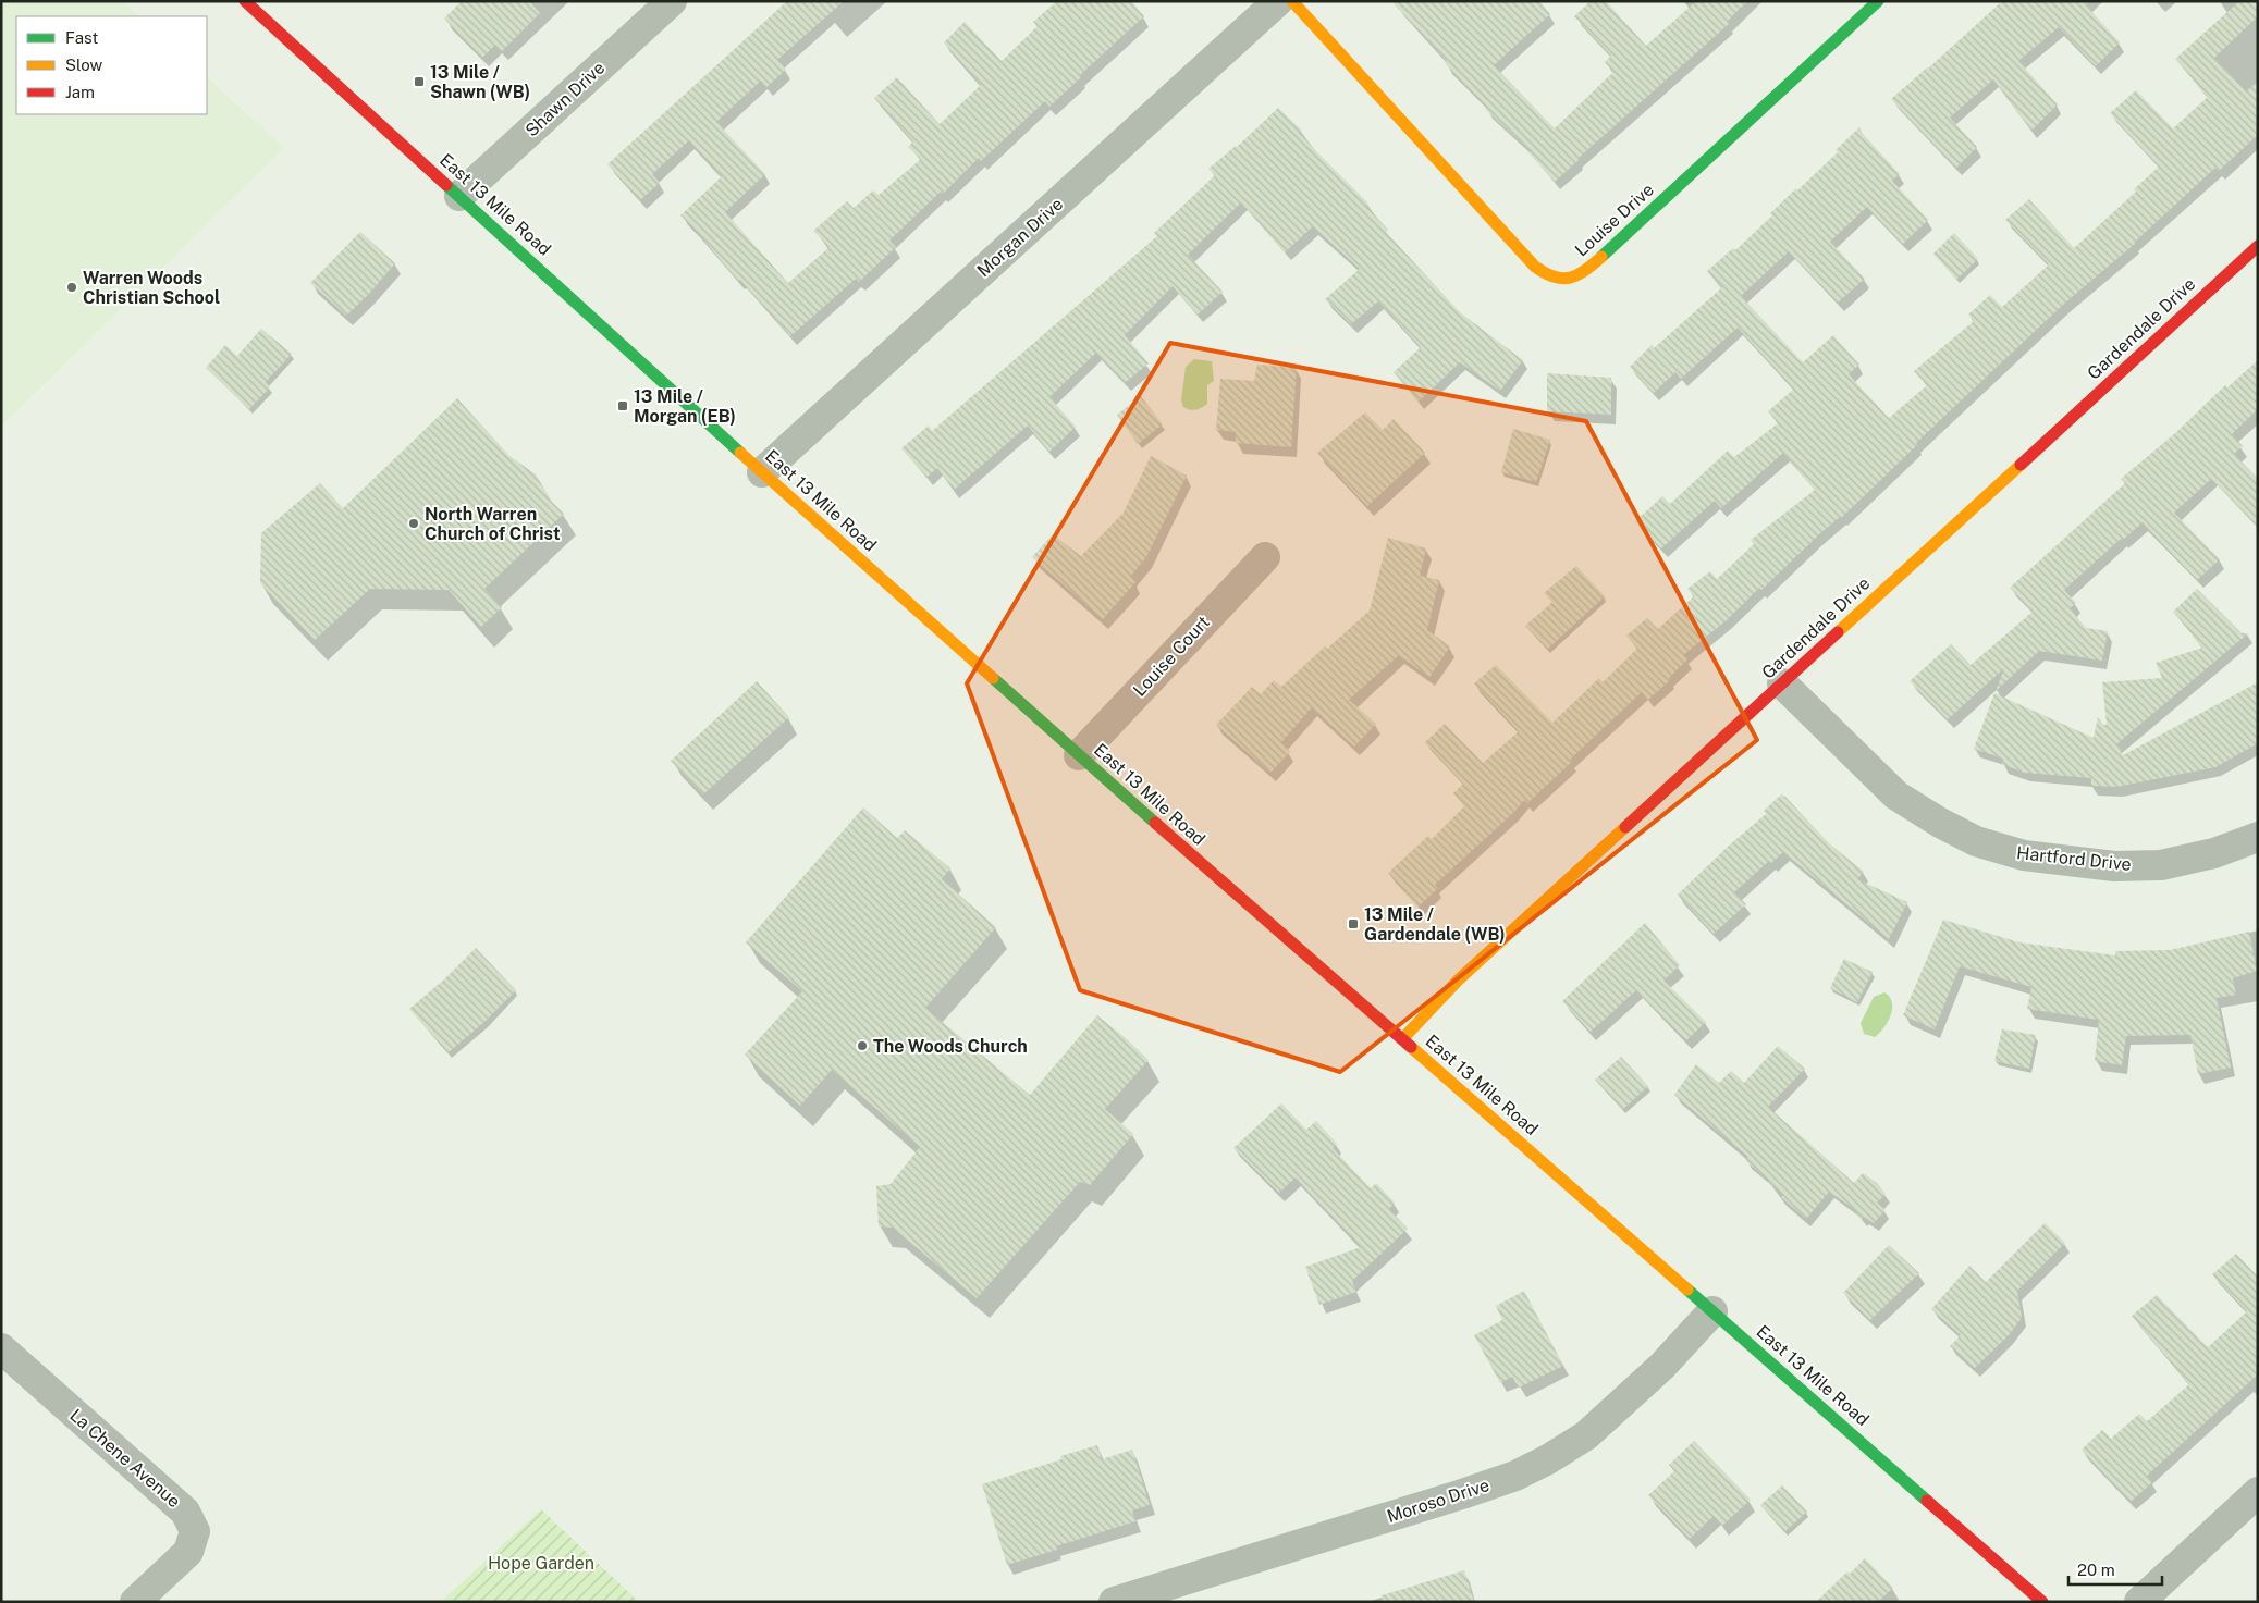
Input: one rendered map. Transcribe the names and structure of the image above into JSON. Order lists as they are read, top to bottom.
{
  "streets": {
    "main road": ["East 13 Mile Road", "Louise Drive", "Gardendale Drive"],
    "street": [
      "Shawn Drive",
      "Morgan Drive",
      "Louise Court",
      "Hartford Drive",
      "La Chene Avenue",
      "Moroso Drive"
    ]
  },
  "crossings": [
    ["Shawn Drive", "East 13 Mile Road"],
    ["East 13 Mile Road", "Morgan Drive"],
    ["East 13 Mile Road", "Gardendale Drive"],
    ["East 13 Mile Road", "Louise Court"],
    ["East 13 Mile Road", "Moroso Drive"],
    ["Gardendale Drive", "Hartford Drive"]
  ],
  "parks": ["Hope Garden"],
  "places": {
    "transit": ["13 Mile / Shawn (WB)", "13 Mile / Morgan (EB)", "13 Mile / Gardendale (WB)"],
    "other": ["Warren Woods Christian School", "North Warren Church of Christ", "The Woods Church"]
  },
  "legend": ["Fast", "Slow", "Jam"],
  "scale_bar": "20 m"
}
